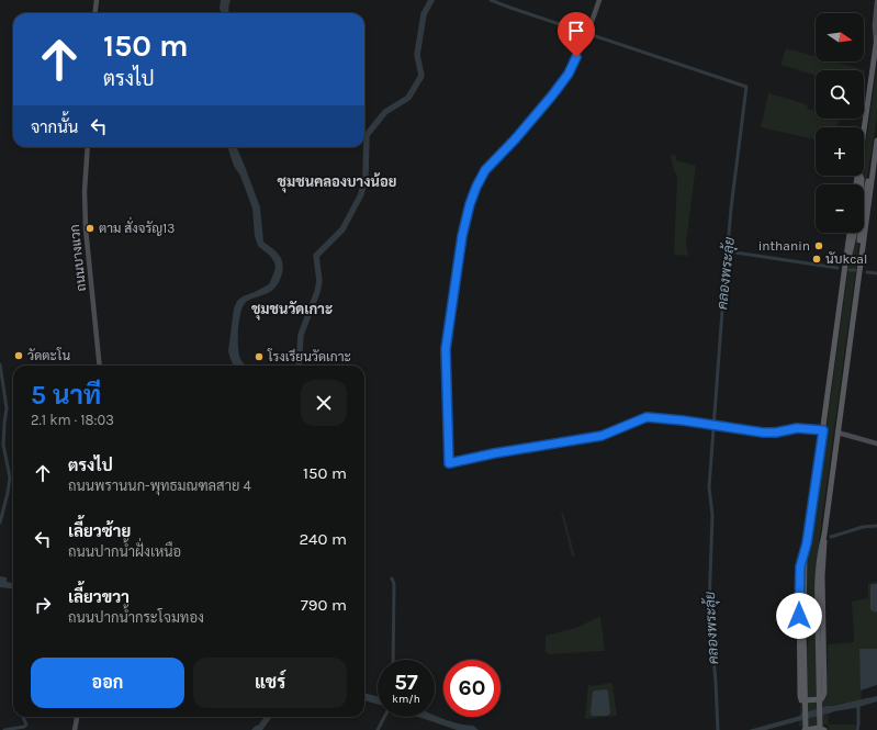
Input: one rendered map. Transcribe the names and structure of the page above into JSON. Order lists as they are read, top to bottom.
{
  "streets": {
    "street": ["ถนนบางแวก"]
  },
  "districts": ["ชุมชนคลองบางน้อย", "ชุมชนวัดเกาะ"],
  "water": ["คลองพระลุ้ย"],
  "places": [
    "ตาม สั่งจรัญ13",
    "inthanin",
    "นับkcal",
    "วัดตะโน",
    "โรงเรียนวัดเกาะ"
  ],
  "north": "right",
  "page": {
    "map_buttons": ["+", "−"],
    "turn": ["150 m", "ตรงไป"],
    "then": "จากนั้น",
    "heading": ["5 นาที", "2.1 km · 18:03"],
    "list": [
      {
        "name": "ตรงไป",
        "note": "ถนนพรานนก-พุทธมณฑลสาย 4",
        "value": "150 m"
      },
      {
        "name": "เลี้ยวซ้าย",
        "note": "ถนนปากน้ำฝั่งเหนือ",
        "value": "240 m"
      },
      {
        "name": "เลี้ยวขวา",
        "note": "ถนนปากน้ำกระโจมทอง",
        "value": "790 m"
      }
    ],
    "buttons": ["ออก", "แชร์"],
    "speed": "57 km/h",
    "limit": "60"
  }
}
